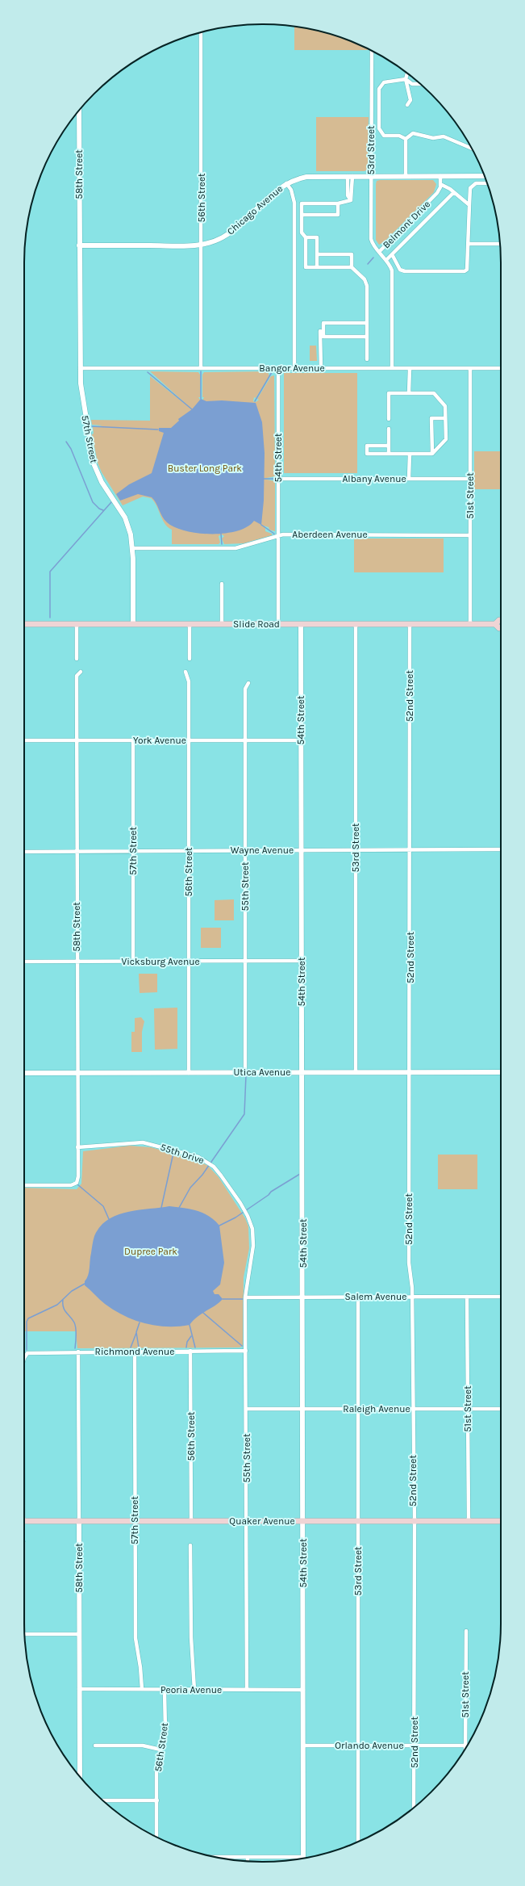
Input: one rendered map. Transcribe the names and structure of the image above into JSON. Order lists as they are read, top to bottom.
{
  "streets": {
    "main road": ["Slide Road", "Quaker Avenue"],
    "street": [
      "53rd Street",
      "58th Street",
      "56th Street",
      "Chicago Avenue",
      "Belmont Drive",
      "Bangor Avenue",
      "57th Street",
      "54th Street",
      "Albany Avenue",
      "51st Street",
      "Aberdeen Avenue",
      "52nd Street",
      "York Avenue",
      "Wayne Avenue",
      "55th Street",
      "Vicksburg Avenue",
      "Utica Avenue",
      "55th Drive",
      "Salem Avenue",
      "Richmond Avenue",
      "Raleigh Avenue",
      "Peoria Avenue",
      "Orlando Avenue"
    ]
  },
  "crossings": [
    ["53rd Street", "Chicago Avenue"],
    ["53rd Street", "Belmont Drive"],
    ["53rd Street", "Slide Road"],
    ["53rd Street", "Wayne Avenue"],
    ["53rd Street", "Utica Avenue"],
    ["53rd Street", "Salem Avenue"],
    ["53rd Street", "Raleigh Avenue"],
    ["53rd Street", "Quaker Avenue"],
    ["53rd Street", "Orlando Avenue"],
    ["58th Street", "Chicago Avenue"],
    ["58th Street", "57th Street"],
    ["58th Street", "York Avenue"],
    ["58th Street", "Wayne Avenue"],
    ["58th Street", "Vicksburg Avenue"],
    ["58th Street", "Utica Avenue"],
    ["58th Street", "55th Drive"],
    ["58th Street", "Richmond Avenue"],
    ["58th Street", "Quaker Avenue"],
    ["58th Street", "Peoria Avenue"],
    ["56th Street", "Chicago Avenue"],
    ["56th Street", "Bangor Avenue"],
    ["56th Street", "York Avenue"],
    ["56th Street", "Wayne Avenue"],
    ["56th Street", "Vicksburg Avenue"],
    ["56th Street", "Utica Avenue"],
    ["56th Street", "Richmond Avenue"],
    ["56th Street", "Quaker Avenue"],
    ["56th Street", "Peoria Avenue"],
    ["Chicago Avenue", "57th Street"],
    ["Belmont Drive", "Bangor Avenue"],
    ["Bangor Avenue", "57th Street"],
    ["Bangor Avenue", "54th Street"],
    ["Bangor Avenue", "51st Street"],
    ["57th Street", "Aberdeen Avenue"],
    ["57th Street", "Slide Road"],
    ["57th Street", "York Avenue"],
    ["57th Street", "Wayne Avenue"],
    ["57th Street", "Vicksburg Avenue"],
    ["57th Street", "Richmond Avenue"],
    ["57th Street", "Quaker Avenue"],
    ["57th Street", "Peoria Avenue"],
    ["54th Street", "Albany Avenue"],
    ["54th Street", "Aberdeen Avenue"],
    ["54th Street", "Slide Road"],
    ["54th Street", "York Avenue"],
    ["54th Street", "Wayne Avenue"],
    ["54th Street", "Vicksburg Avenue"],
    ["54th Street", "Utica Avenue"],
    ["54th Street", "Salem Avenue"],
    ["54th Street", "Raleigh Avenue"],
    ["54th Street", "Quaker Avenue"],
    ["54th Street", "Peoria Avenue"],
    ["54th Street", "Orlando Avenue"],
    ["Albany Avenue", "51st Street"],
    ["51st Street", "Aberdeen Avenue"],
    ["51st Street", "Slide Road"],
    ["51st Street", "Salem Avenue"],
    ["51st Street", "Raleigh Avenue"],
    ["51st Street", "Quaker Avenue"],
    ["51st Street", "Orlando Avenue"],
    ["Slide Road", "52nd Street"],
    ["52nd Street", "Wayne Avenue"],
    ["52nd Street", "Utica Avenue"],
    ["52nd Street", "Salem Avenue"],
    ["52nd Street", "Raleigh Avenue"],
    ["52nd Street", "Quaker Avenue"],
    ["52nd Street", "Orlando Avenue"],
    ["York Avenue", "55th Street"],
    ["Wayne Avenue", "55th Street"],
    ["55th Street", "Vicksburg Avenue"],
    ["55th Street", "Utica Avenue"],
    ["55th Street", "55th Drive"],
    ["55th Street", "Salem Avenue"],
    ["55th Street", "Richmond Avenue"],
    ["55th Street", "Raleigh Avenue"],
    ["55th Street", "Quaker Avenue"],
    ["55th Street", "Peoria Avenue"]
  ],
  "parks": ["Buster Long Park", "Dupree Park"]
}
